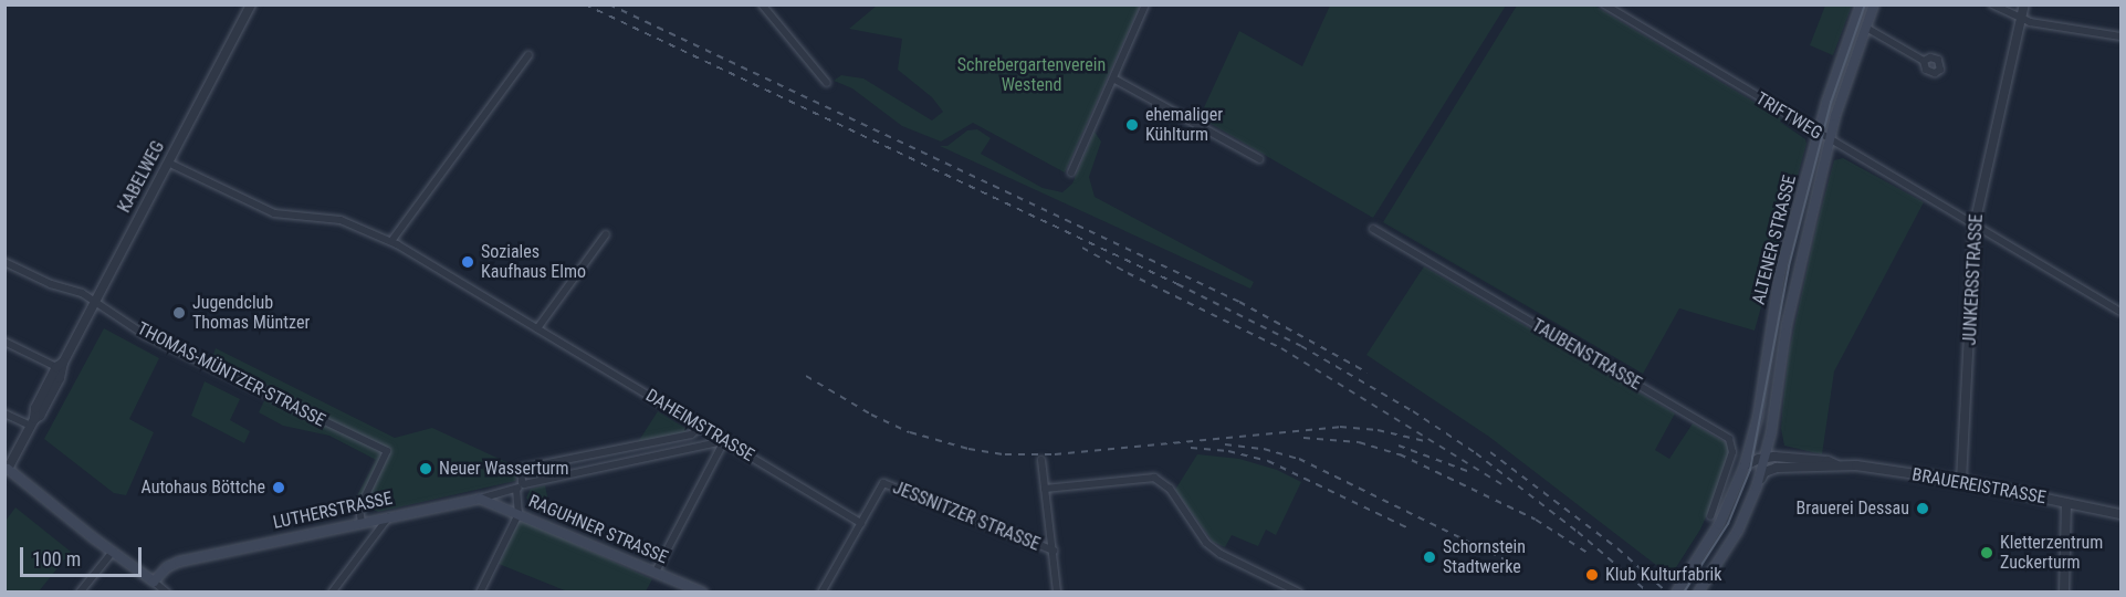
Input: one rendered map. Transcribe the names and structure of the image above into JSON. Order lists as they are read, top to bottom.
{
  "streets": {
    "main road": ["ALTENER STRASSE", "LUTHERSTRASSE", "RAGUHNER STRASSE"],
    "street": [
      "TRIFTWEG",
      "KABELWEG",
      "JUNKERSSTRASSE",
      "TAUBENSTRASSE",
      "THOMAS-MÜNTZER-STRASSE",
      "DAHEIMSTRASSE",
      "BRAUEREISTRASSE",
      "JESSNITZER STRASSE"
    ]
  },
  "crossings": [
    ["TRIFTWEG", "ALTENER STRASSE"],
    ["TRIFTWEG", "JUNKERSSTRASSE"],
    ["KABELWEG", "THOMAS-MÜNTZER-STRASSE"],
    ["KABELWEG", "DAHEIMSTRASSE"],
    ["ALTENER STRASSE", "BRAUEREISTRASSE"],
    ["JUNKERSSTRASSE", "BRAUEREISTRASSE"],
    ["THOMAS-MÜNTZER-STRASSE", "LUTHERSTRASSE"],
    ["DAHEIMSTRASSE", "LUTHERSTRASSE"],
    ["DAHEIMSTRASSE", "JESSNITZER STRASSE"],
    ["LUTHERSTRASSE", "RAGUHNER STRASSE"]
  ],
  "parks": ["Schrebergartenverein Westend"],
  "places": [
    "ehemaliger Kühlturm",
    "Soziales Kaufhaus Elmo",
    "Jugendclub Thomas Müntzer",
    "Neuer Wasserturm",
    "Autohaus Böttche",
    "Brauerei Dessau",
    "Kletterzentrum Zuckerturm",
    "Schornstein Stadtwerke",
    "Klub Kulturfabrik"
  ],
  "scale_bar": "100 m"
}
